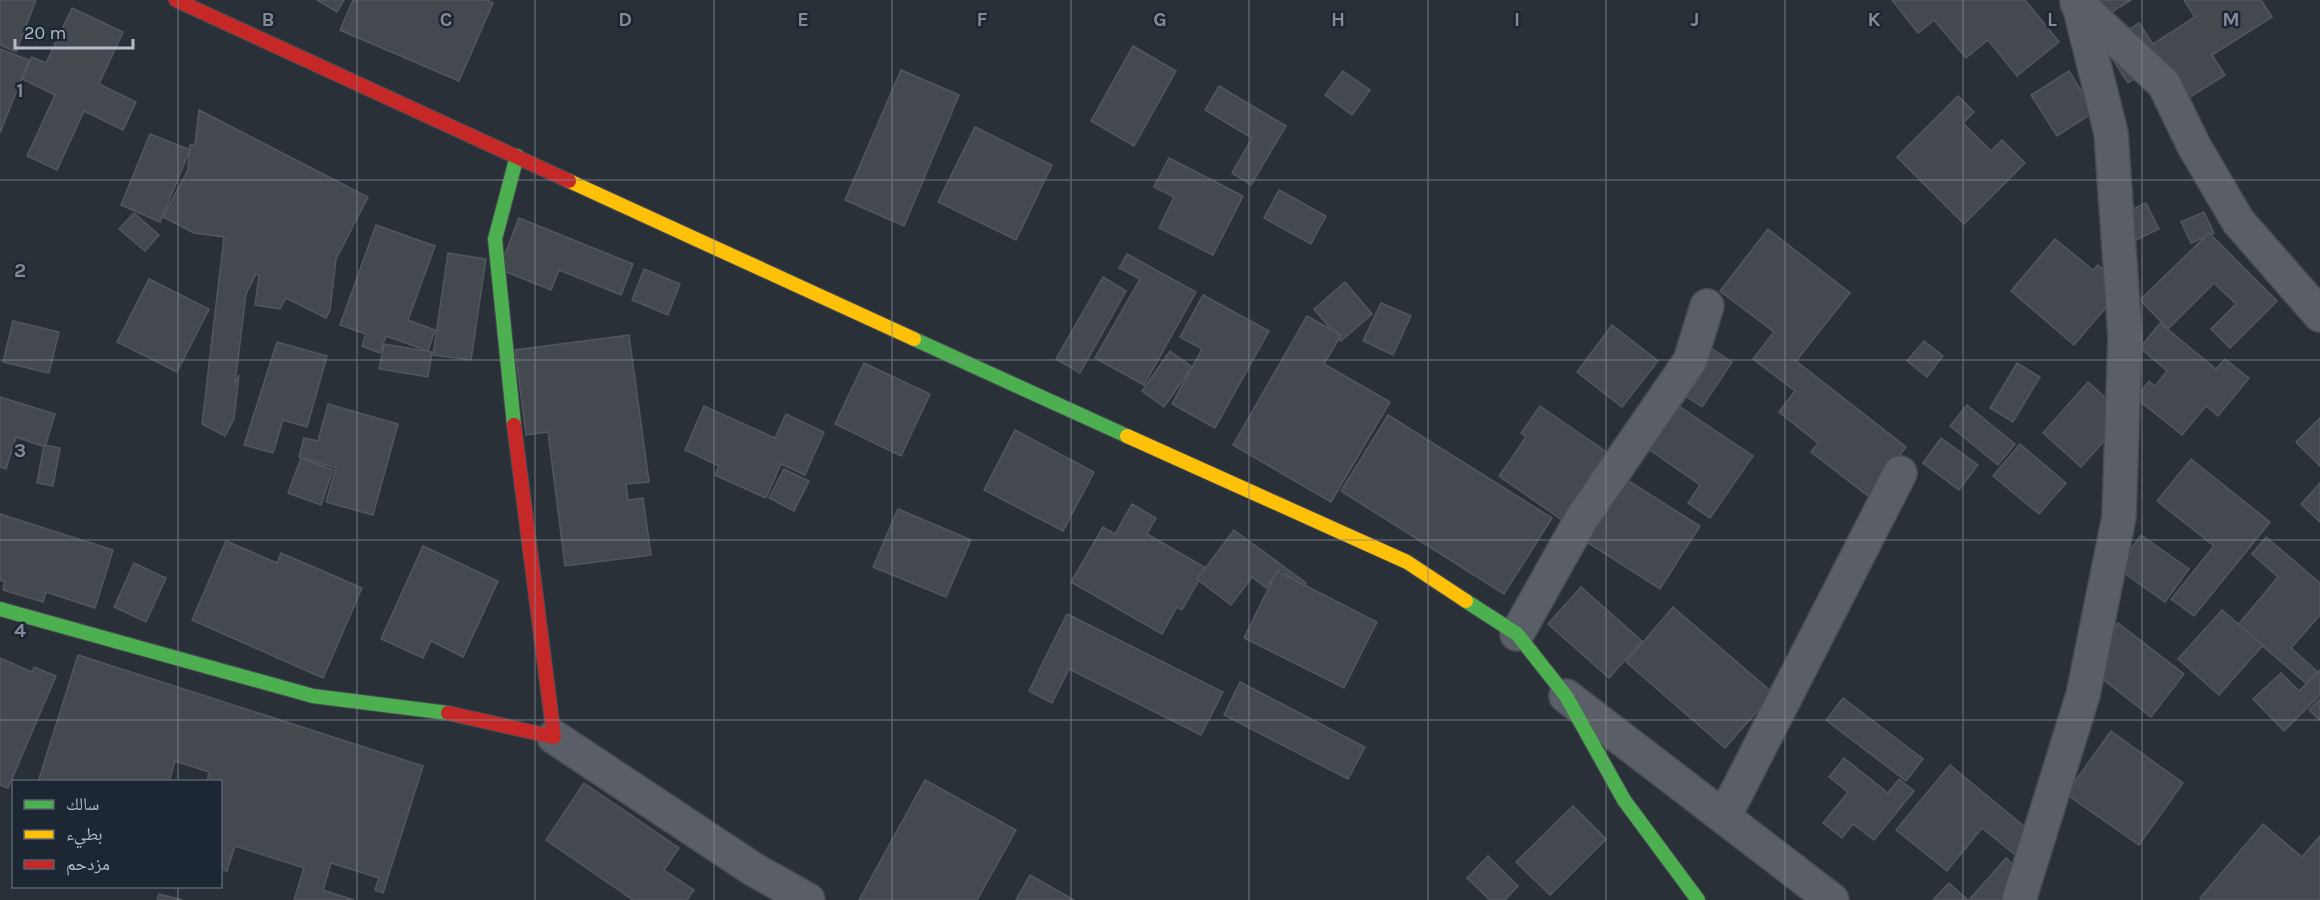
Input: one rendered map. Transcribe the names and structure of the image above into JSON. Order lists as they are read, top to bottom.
{
  "legend": ["سالك", "بطيء", "مزدحم"],
  "scale_bar": "20 m",
  "grid": {
    "columns": [
      "B",
      "C",
      "D",
      "E",
      "F",
      "G",
      "H",
      "I",
      "J",
      "K",
      "L",
      "M"
    ],
    "rows": [
      "1",
      "2",
      "3",
      "4"
    ]
  }
}
